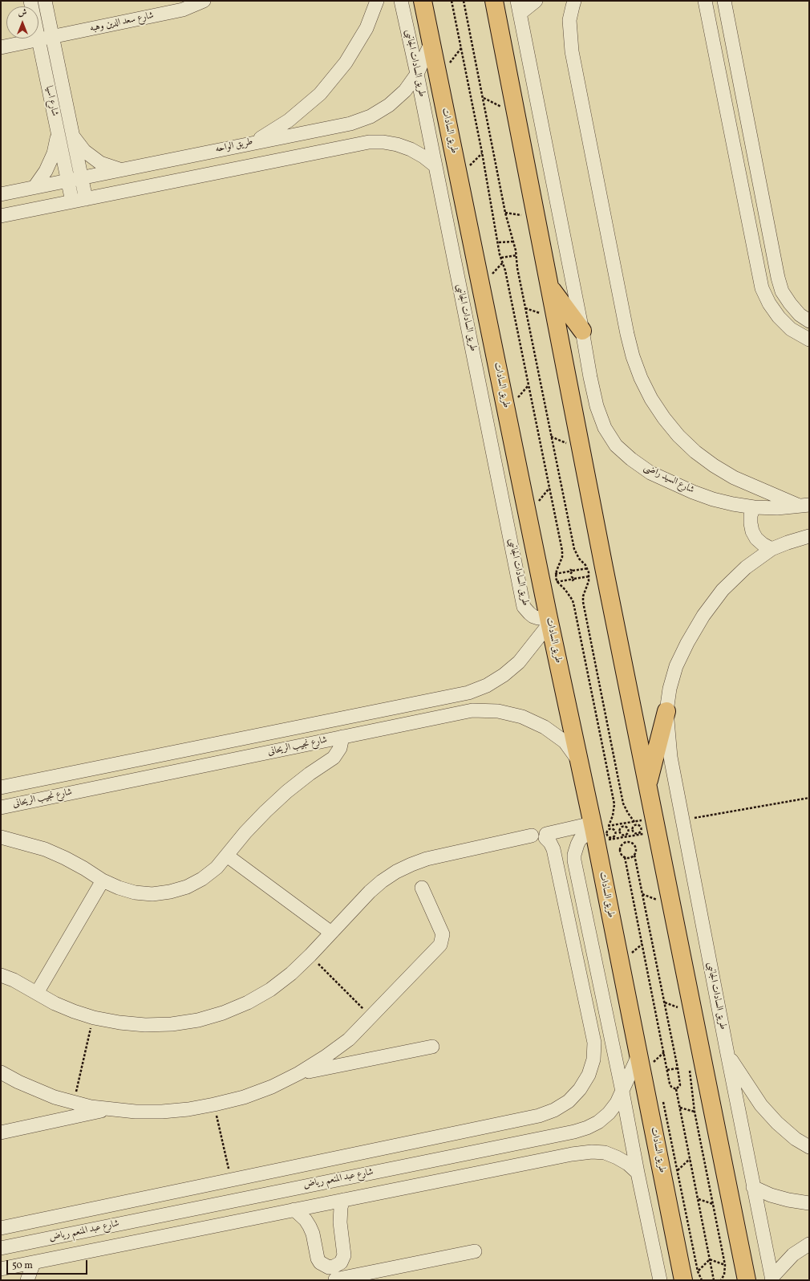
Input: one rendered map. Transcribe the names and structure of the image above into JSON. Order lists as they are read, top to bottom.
{
  "streets": {
    "main road": ["طريق السادات"],
    "street": [
      "شارع سعد الدين وهبه",
      "طريق السادات الجانبى",
      "شارع اسيا",
      "طريق الواحه",
      "شارع السيد راضى",
      "شارع نجيب الريحانى",
      "شارع عبد المنعم رياض"
    ]
  },
  "crossings": [
    ["شارع سعد الدين وهبه", "شارع اسيا"],
    ["طريق السادات الجانبى", "طريق السادات"],
    ["طريق السادات الجانبى", "طريق الواحه"],
    ["طريق السادات الجانبى", "شارع نجيب الريحانى"],
    ["شارع اسيا", "طريق الواحه"],
    ["طريق السادات", "طريق الواحه"],
    ["طريق السادات", "شارع نجيب الريحانى"],
    ["طريق السادات", "شارع عبد المنعم رياض"]
  ],
  "scale_bar": "50 m",
  "north": "top"
}
